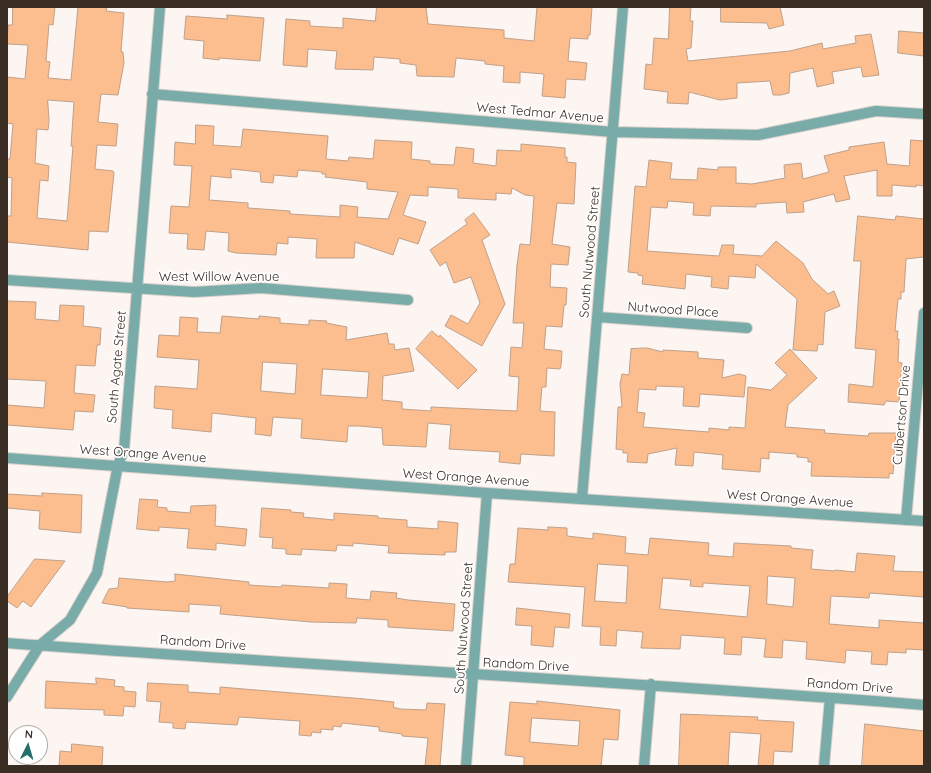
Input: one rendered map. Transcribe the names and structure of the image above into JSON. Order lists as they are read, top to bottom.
{
  "streets": {
    "street": [
      "West Tedmar Avenue",
      "South Nutwood Street",
      "West Willow Avenue",
      "Nutwood Place",
      "South Agate Street",
      "Culbertson Drive",
      "West Orange Avenue",
      "Random Drive"
    ]
  },
  "crossings": [
    ["West Tedmar Avenue", "South Nutwood Street"],
    ["West Tedmar Avenue", "South Agate Street"],
    ["South Nutwood Street", "Nutwood Place"],
    ["South Nutwood Street", "West Orange Avenue"],
    ["South Nutwood Street", "Random Drive"],
    ["West Willow Avenue", "South Agate Street"],
    ["South Agate Street", "West Orange Avenue"],
    ["South Agate Street", "Random Drive"],
    ["Culbertson Drive", "West Orange Avenue"]
  ],
  "north": "top"
}
